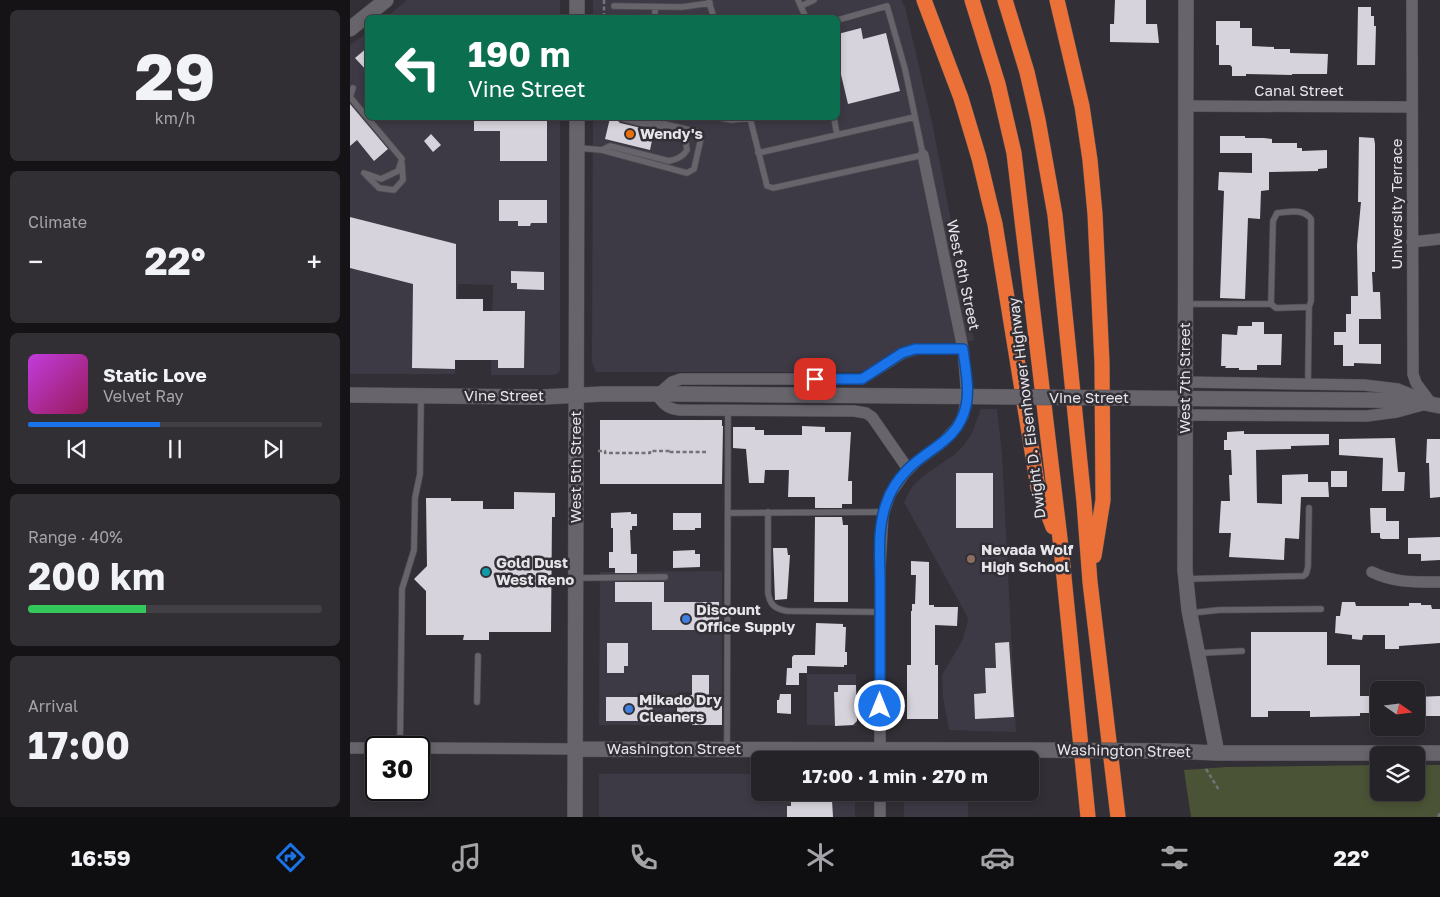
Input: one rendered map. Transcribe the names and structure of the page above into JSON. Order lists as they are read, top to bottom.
{
  "streets": {
    "highway": ["Dwight D. Eisenhower Highway"],
    "street": [
      "Canal Street",
      "University Terrace",
      "West 6th Street",
      "West 7th Street",
      "Vine Street",
      "West 5th Street",
      "Washington Street"
    ]
  },
  "crossings": [
    ["Canal Street", "University Terrace"],
    ["Canal Street", "West 7th Street"],
    ["University Terrace", "Vine Street"],
    ["West 7th Street", "Washington Street"],
    ["Vine Street", "West 5th Street"],
    ["West 5th Street", "Washington Street"]
  ],
  "places": [
    "Wendy's",
    "Nevada Wolf High School",
    "Gold Dust West Reno",
    "Discount Office Supply",
    "Mikado Dry Cleaners"
  ],
  "north": "right",
  "page": {
    "tile": [
      ["29", "km/h"],
      "Climate",
      ["Range · 40%", "200 km"],
      ["Arrival", "17:00"]
    ],
    "turn": ["190 m", "Vine Street"],
    "heat": ["−", "22°", "+"],
    "song": ["Static Love", "Velvet Ray"],
    "limit": "30",
    "trip": "17:00 · 1 min · 270 m",
    "tabs": ["16:59", "22°"]
  }
}
